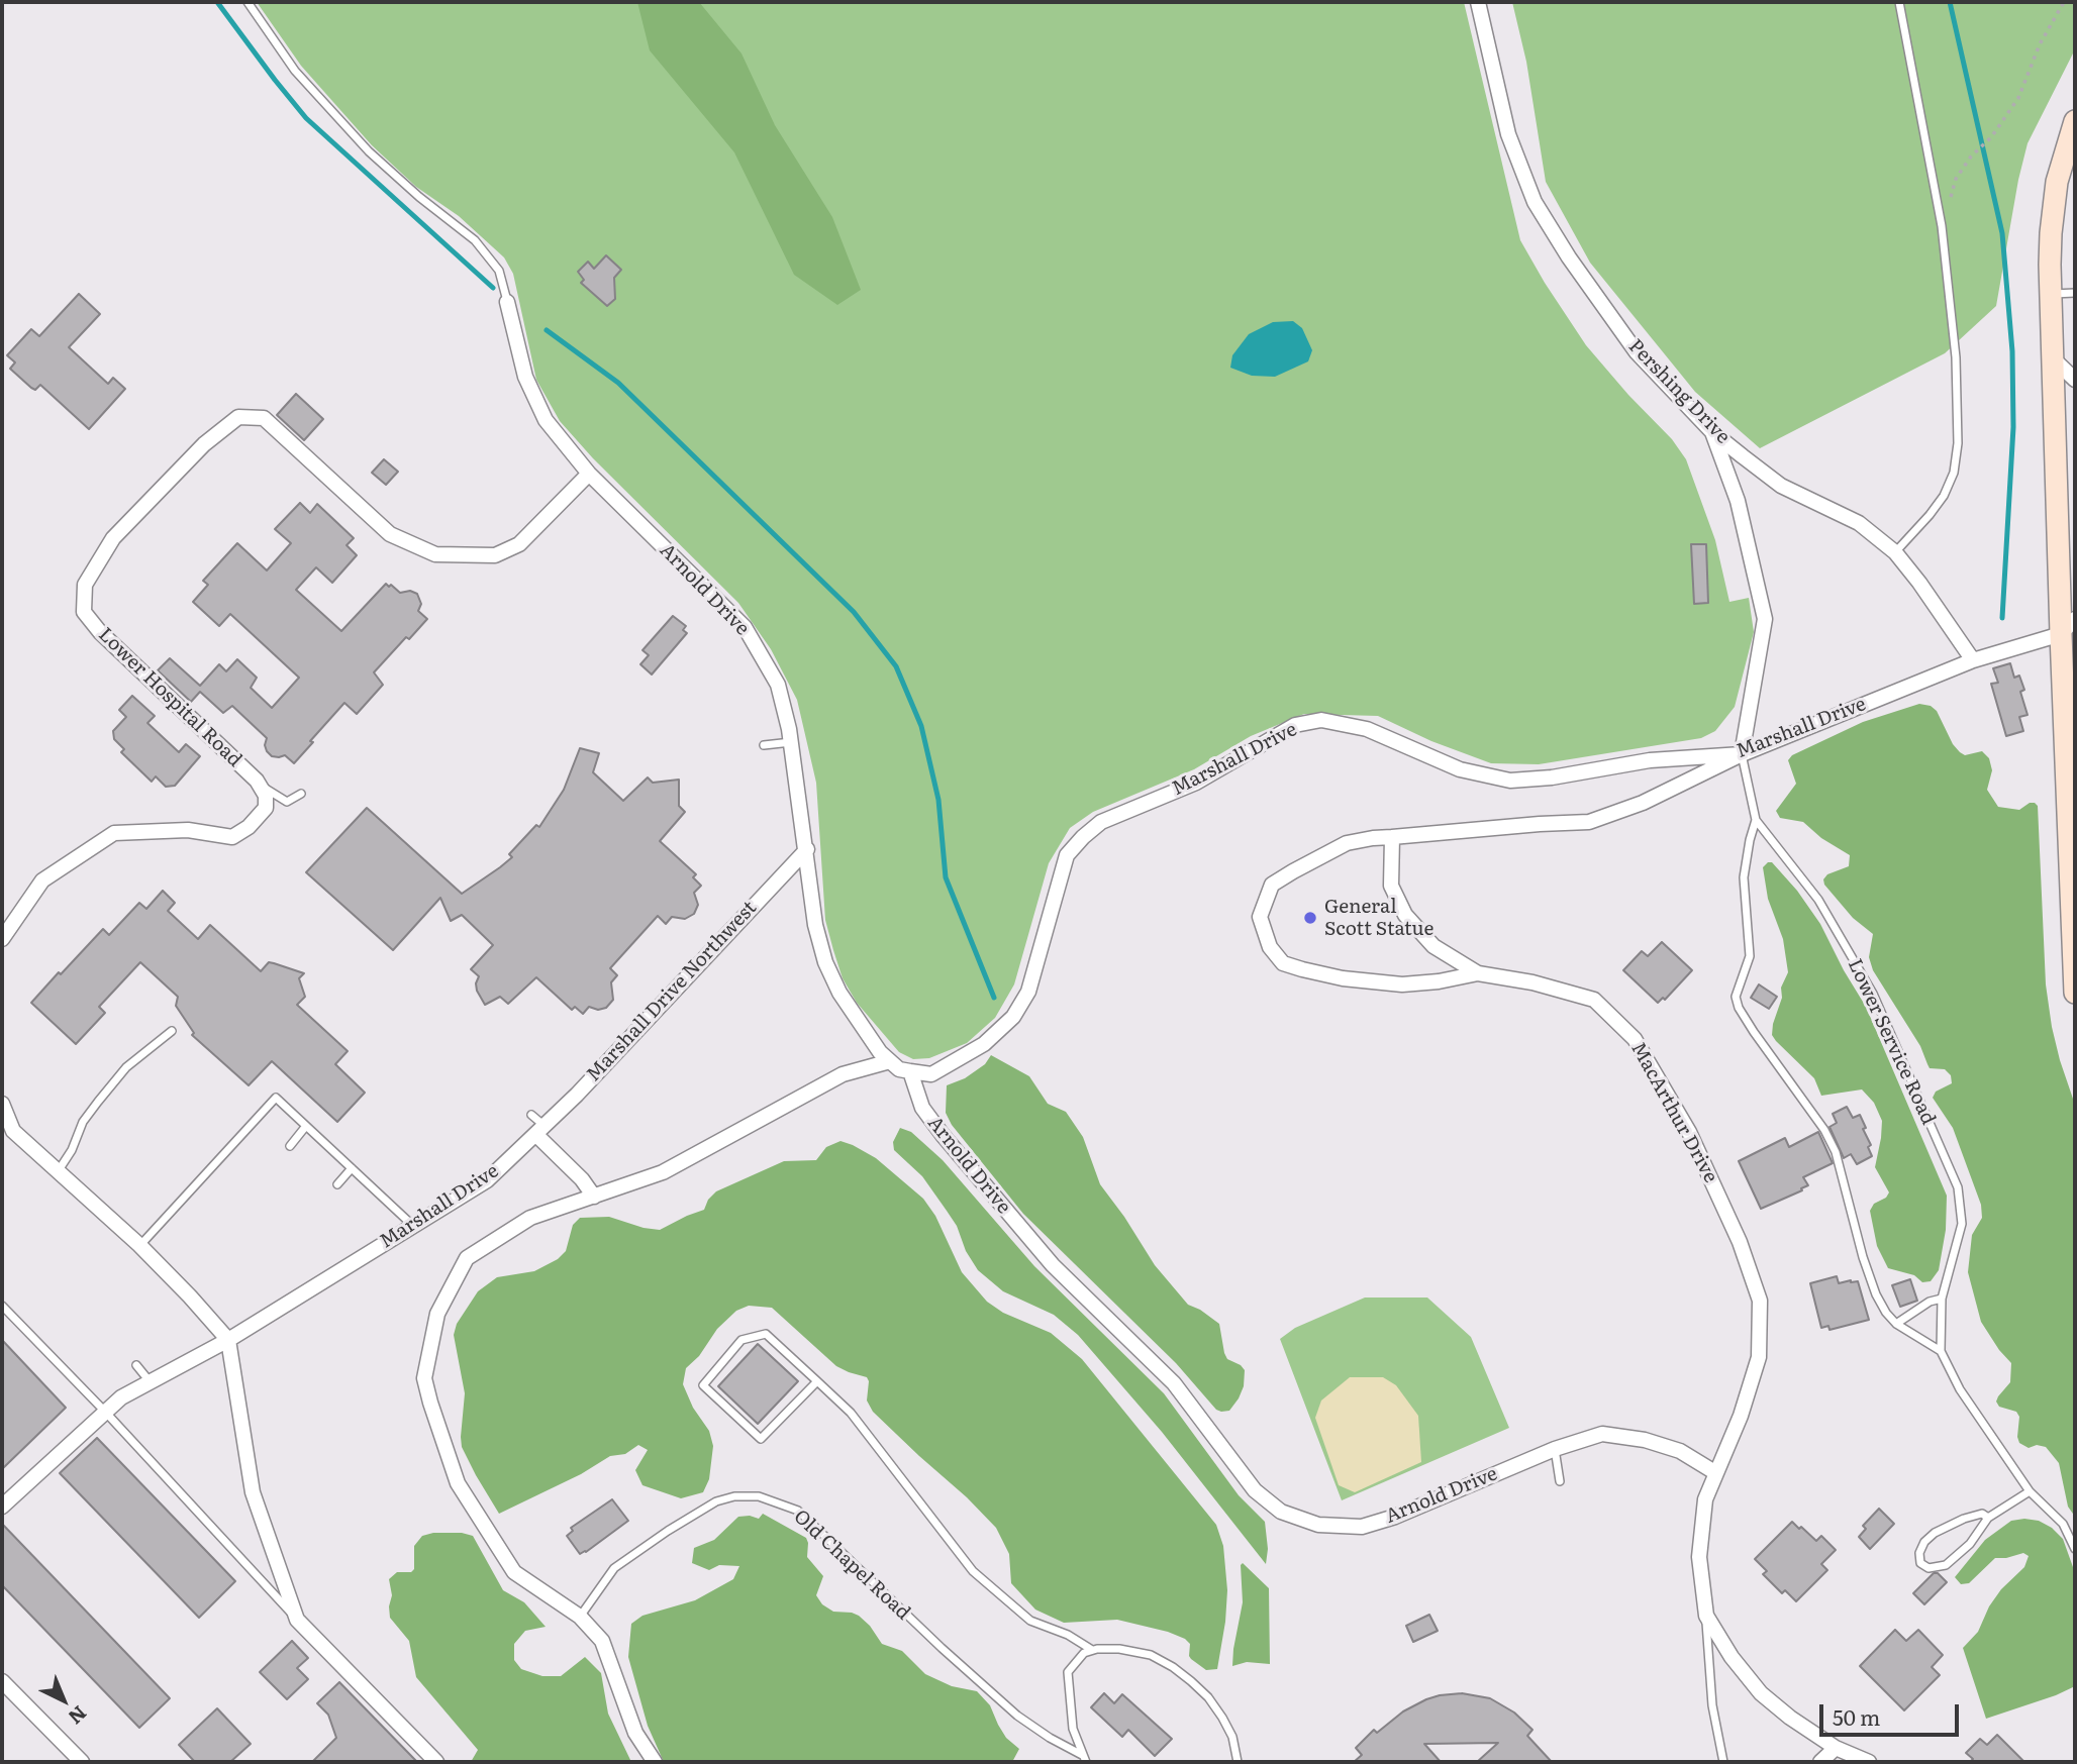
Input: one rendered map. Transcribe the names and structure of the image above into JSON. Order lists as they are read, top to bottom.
{
  "streets": {
    "street": [
      "Pershing Drive",
      "Arnold Drive",
      "Lower Hospital Road",
      "Marshall Drive",
      "Marshall Drive Northwest",
      "MacArthur Drive"
    ],
    "lane": ["Lower Service Road", "Old Chapel Road"]
  },
  "crossings": [
    ["Pershing Drive", "Marshall Drive"],
    ["Arnold Drive", "Lower Hospital Road"],
    ["Arnold Drive", "Marshall Drive"],
    ["Arnold Drive", "Marshall Drive Northwest"],
    ["Arnold Drive", "MacArthur Drive"],
    ["Marshall Drive", "Marshall Drive Northwest"],
    ["Marshall Drive", "Lower Service Road"]
  ],
  "places": ["General Scott Statue"],
  "scale_bar": "50 m",
  "north": "bottom right"
}
